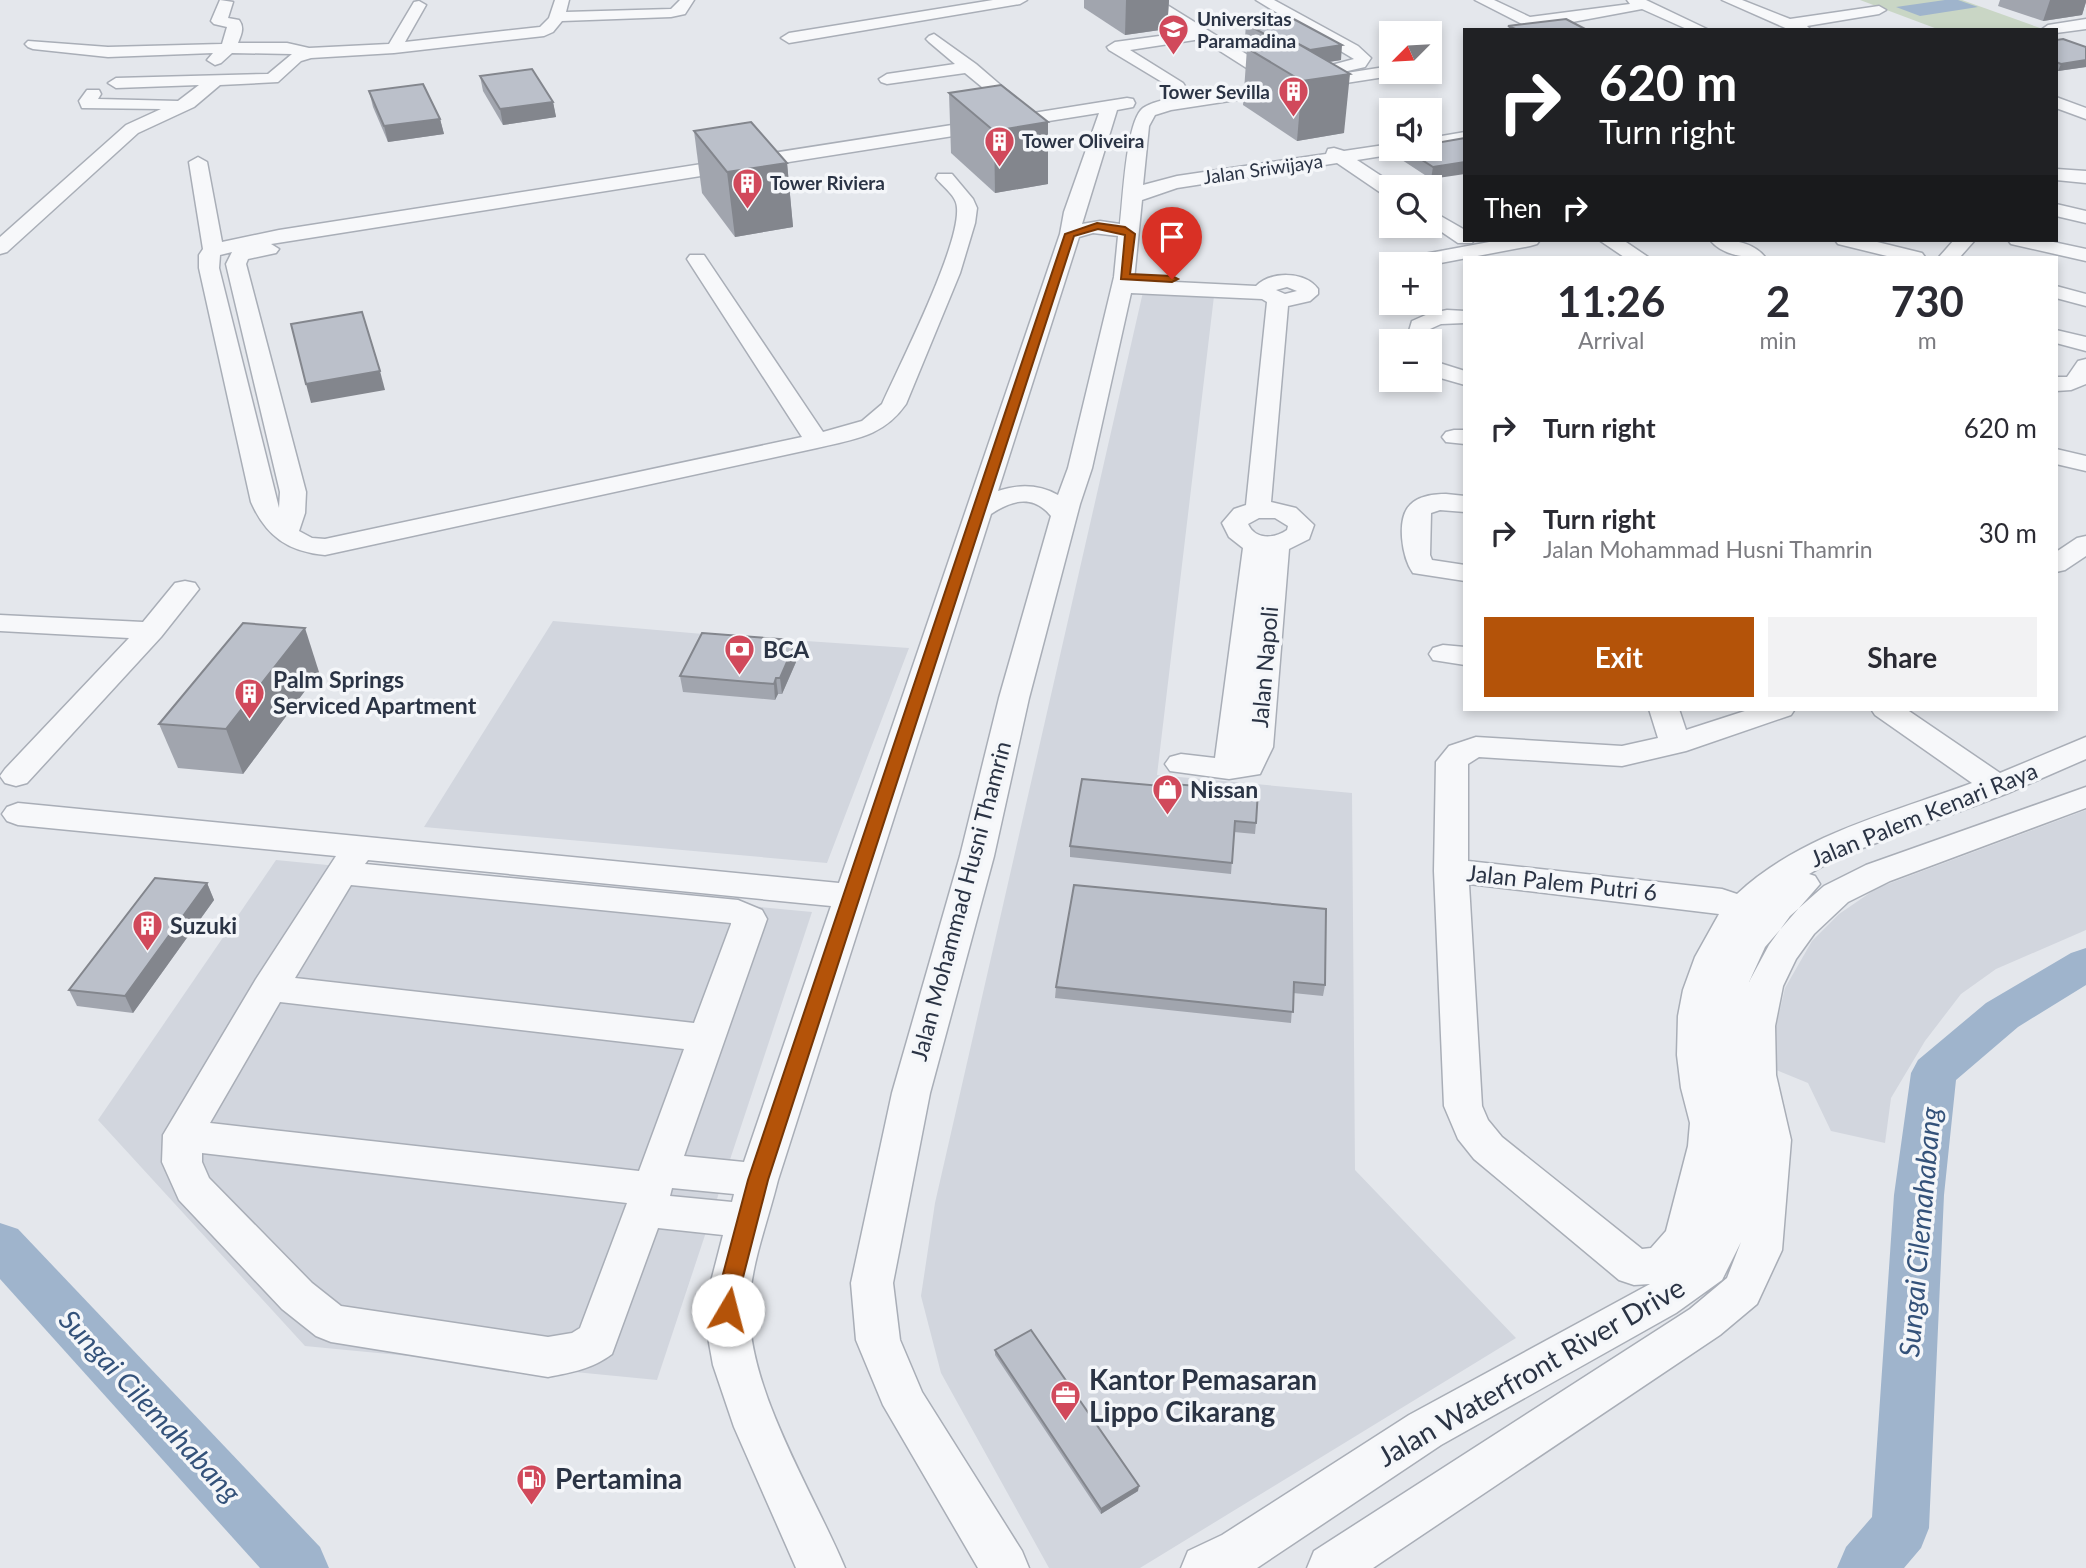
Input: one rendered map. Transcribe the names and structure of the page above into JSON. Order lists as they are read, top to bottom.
{
  "streets": {
    "street": [
      "Jalan Sriwijaya",
      "Jalan Napoli",
      "Jalan Palem Kenari Raya",
      "Jalan Palem Putri 6",
      "Jalan Mohammad Husni Thamrin",
      "Jalan Waterfront River Drive"
    ]
  },
  "crossings": [
    ["Jalan Sriwijaya", "Jalan Mohammad Husni Thamrin"],
    ["Jalan Palem Kenari Raya", "Jalan Palem Putri 6"]
  ],
  "water": ["Sungai Cilemahabang"],
  "places": {
    "school or university": ["Universitas Paramadina"],
    "building": [
      "Tower Sevilla",
      "Tower Oliveira",
      "Tower Riviera",
      "Palm Springs Serviced Apartment",
      "Suzuki"
    ],
    "bank": ["BCA"],
    "shop": ["Nissan"],
    "office": ["Kantor Pemasaran Lippo Cikarang"],
    "fuel station": ["Pertamina"]
  },
  "north": "bottom left",
  "page": {
    "map_buttons": ["+", "−"],
    "turn": ["620 m", "Turn right"],
    "then": "Then",
    "eta": [
      "11:26",
      "Arrival",
      "2",
      "min",
      "730",
      "m"
    ],
    "list": [
      {
        "name": "Turn right",
        "value": "620 m"
      },
      {
        "name": "Turn right",
        "note": "Jalan Mohammad Husni Thamrin",
        "value": "30 m"
      }
    ],
    "buttons": ["Exit", "Share"]
  }
}
